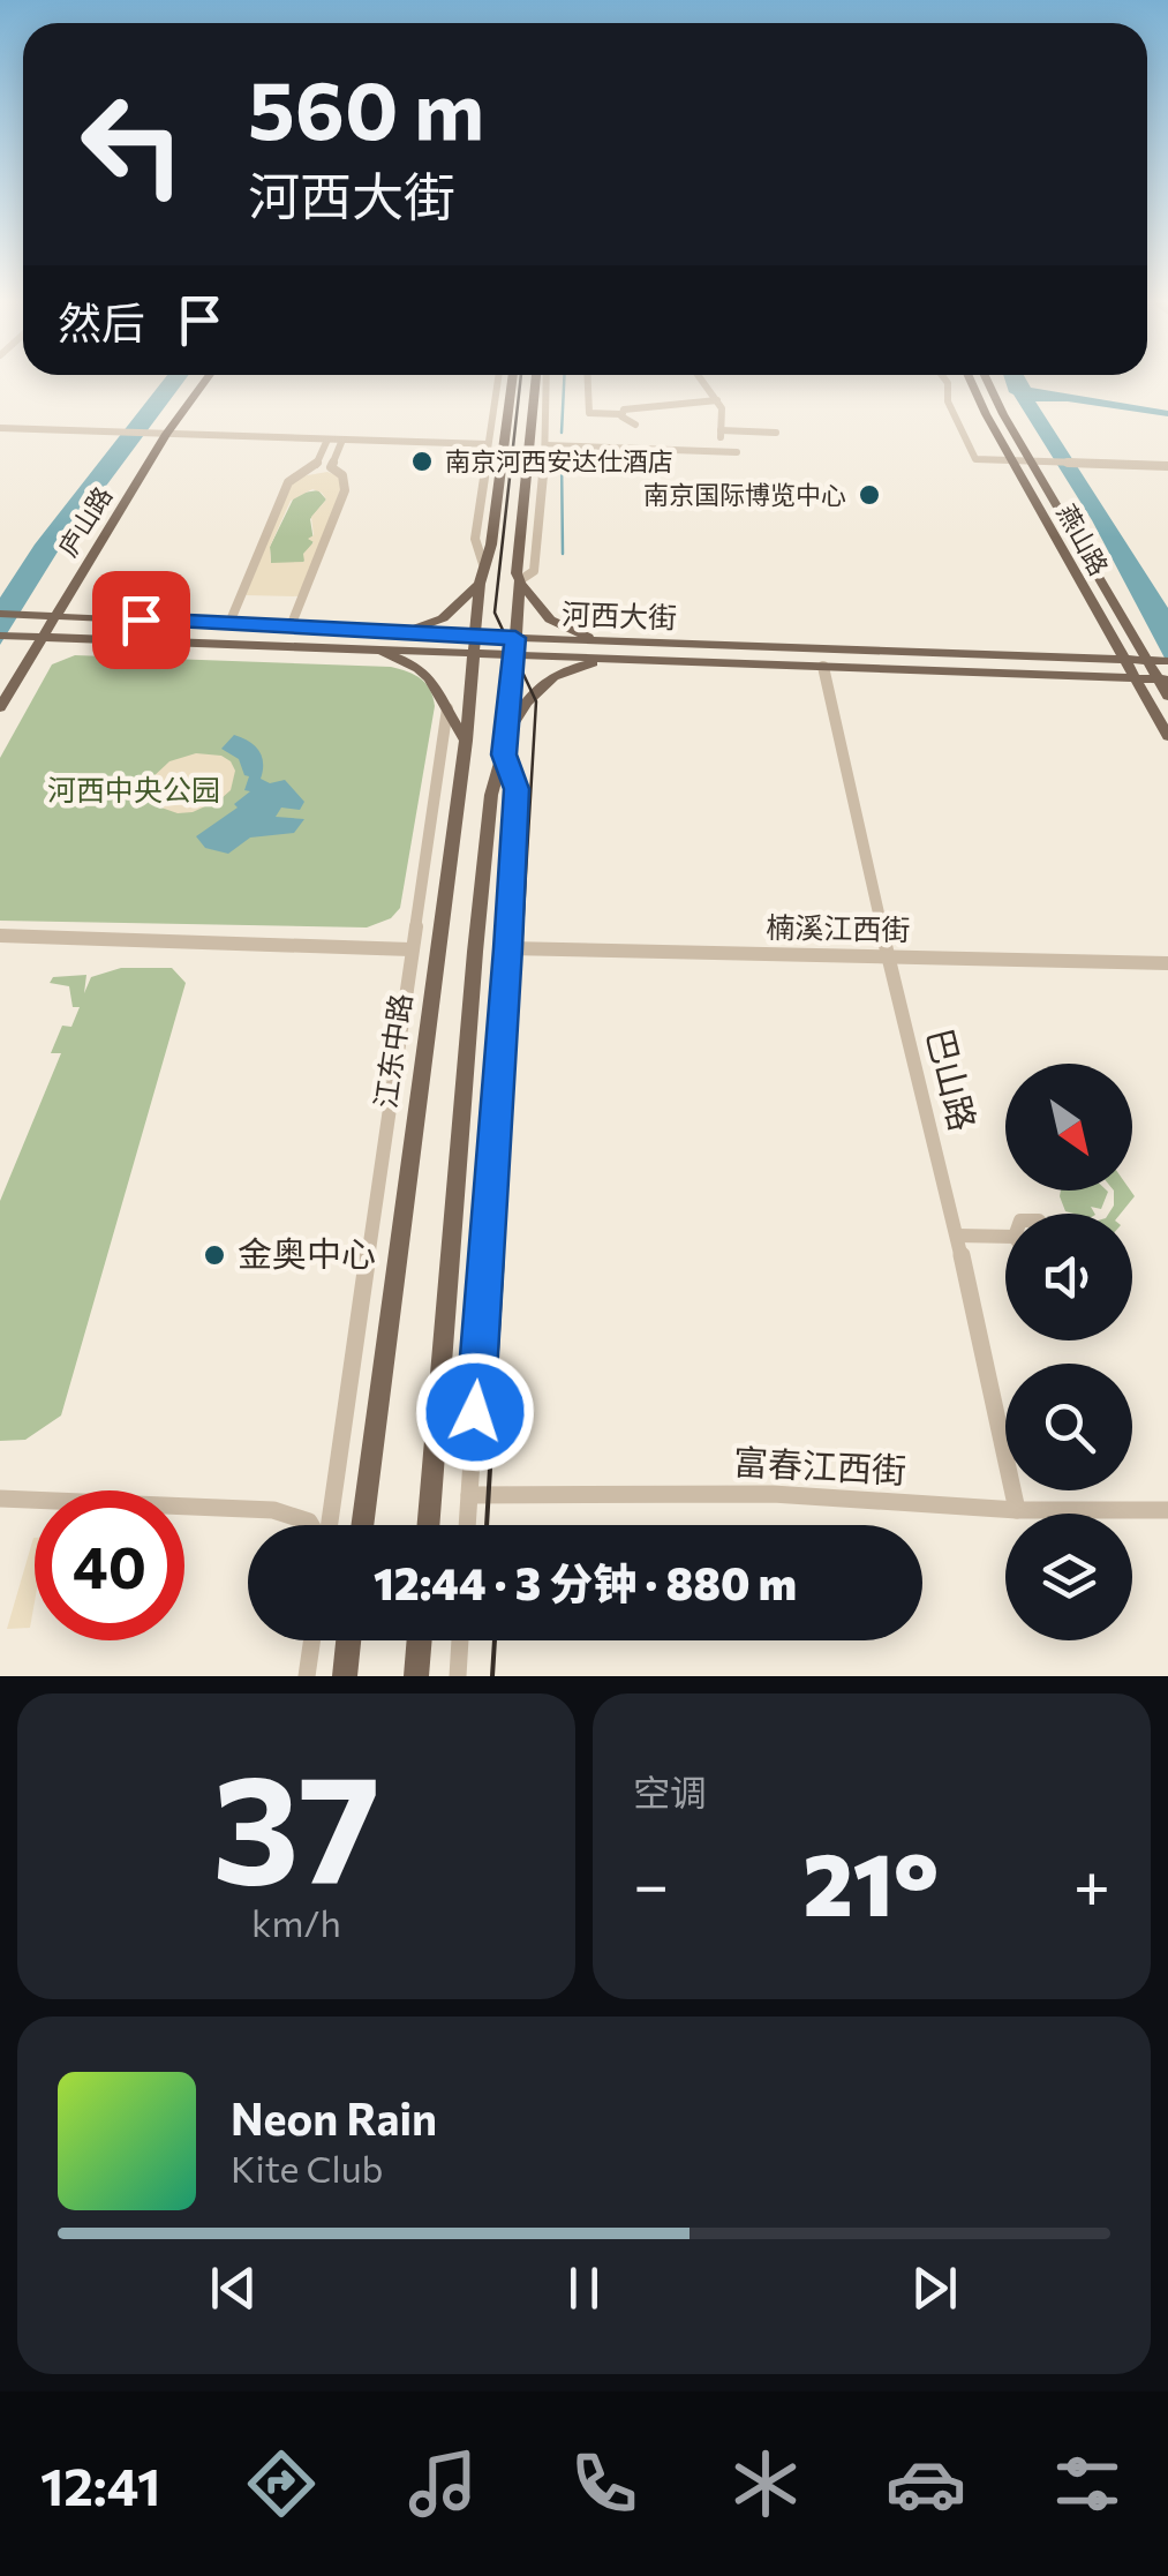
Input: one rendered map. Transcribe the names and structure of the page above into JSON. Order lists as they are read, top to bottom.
{
  "streets": {
    "main road": [
      "庐山路",
      "燕山路",
      "河西大街",
      "江东中路"
    ],
    "street": ["楠溪江西街", "巴山路", "富春江西街"]
  },
  "crossings": [
    ["庐山路", "河西大街"],
    ["燕山路", "河西大街"],
    ["河西大街", "江东中路"],
    ["河西大街", "巴山路"],
    ["楠溪江西街", "巴山路"],
    ["巴山路", "富春江西街"]
  ],
  "parks": ["河西中央公园"],
  "places": ["南京河西安达仕酒店", "南京国际博览中心", "金奥中心"],
  "north": "bottom right",
  "page": {
    "turn": ["560 m", "河西大街"],
    "then": "然后",
    "limit": "40",
    "trip": "12:44 · 3 分钟 · 880 m",
    "tile": [
      ["37", "km/h"],
      "空调"
    ],
    "heat": ["−", "21°", "+"],
    "song": ["Neon Rain", "Kite Club"],
    "tabs": "12:41"
  }
}
